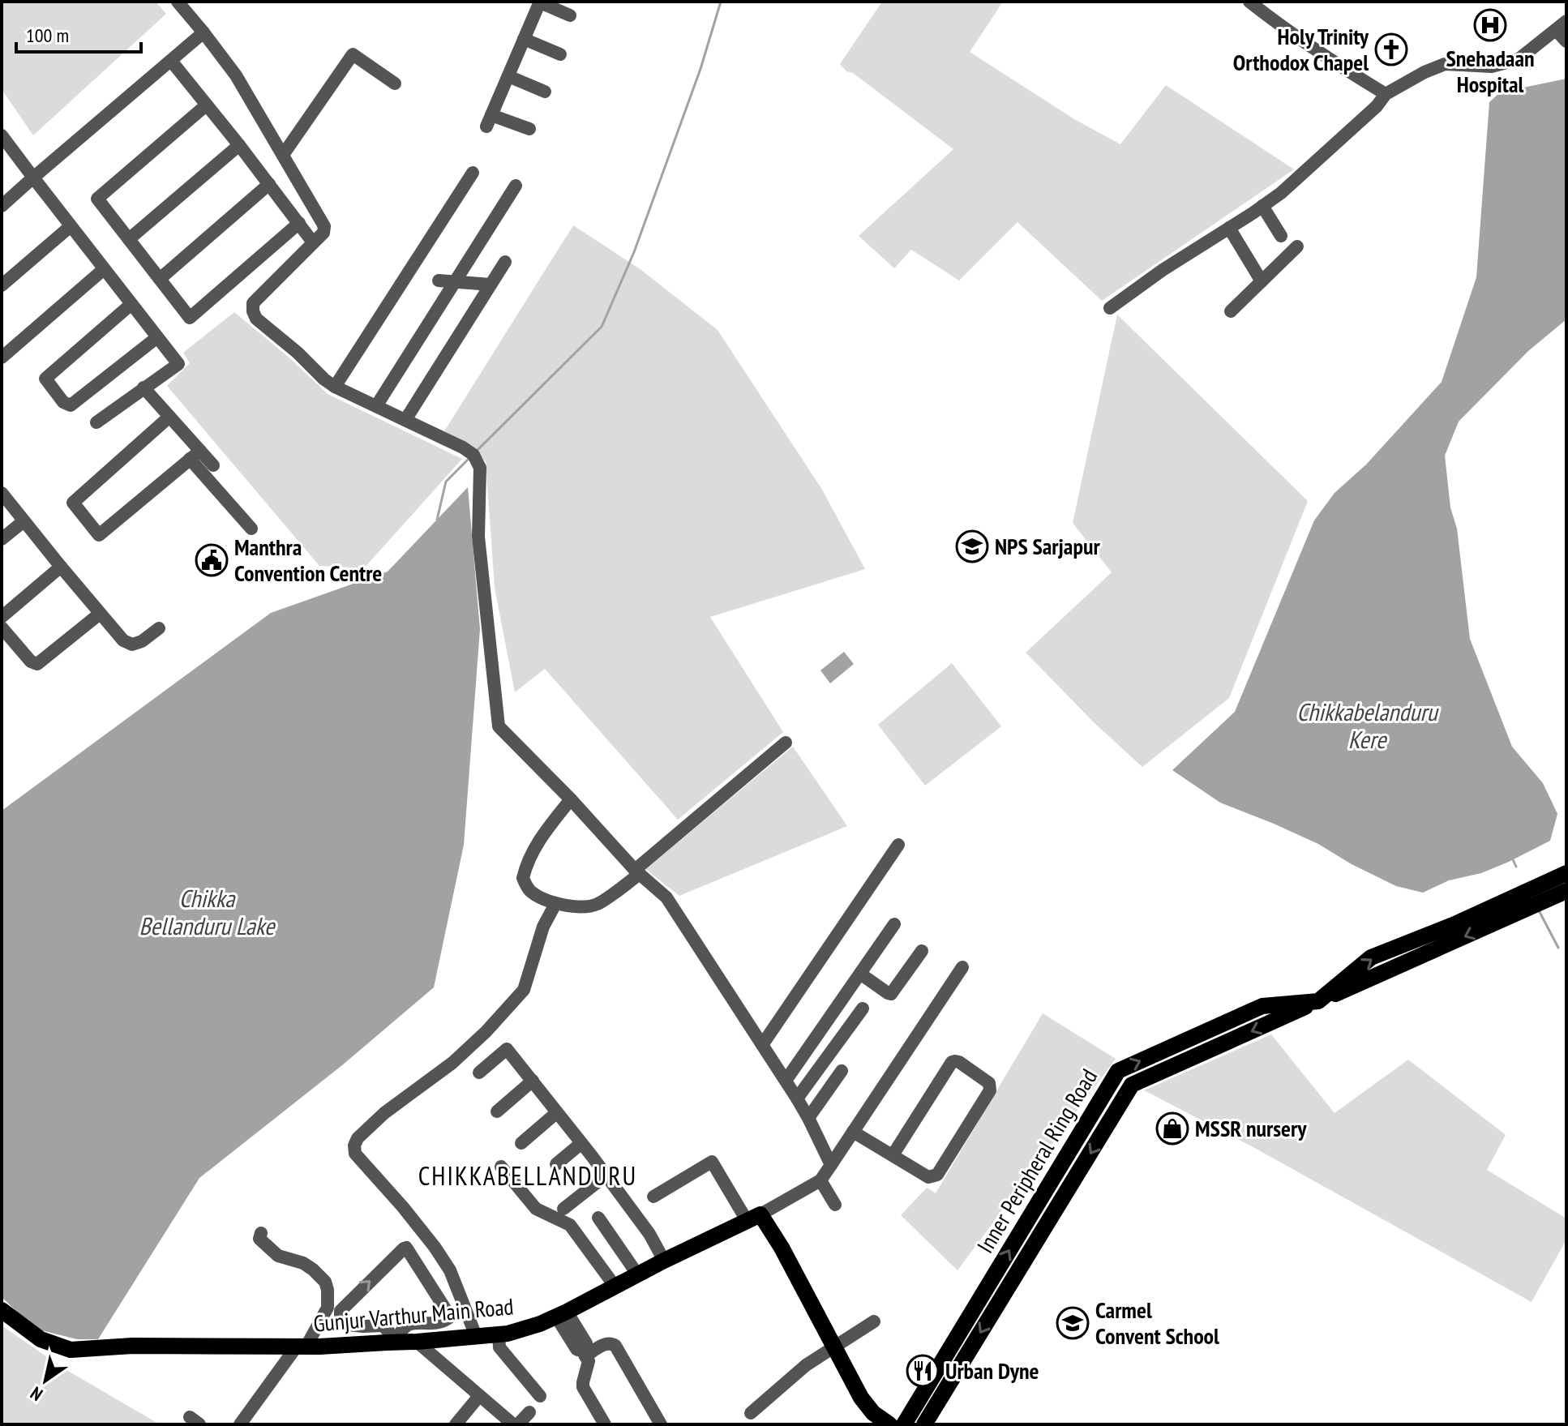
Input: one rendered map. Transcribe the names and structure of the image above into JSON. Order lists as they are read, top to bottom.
{
  "streets": {
    "main road": ["Inner Peripheral Ring Road", "Gunjur Varthur Main Road"]
  },
  "districts": ["CHIKKABELLANDURU"],
  "water": ["Chikkabelanduru Kere", "Chikka Bellanduru Lake"],
  "places": {
    "hospital": ["Snehadaan Hospital"],
    "church": ["Holy Trinity Orthodox Chapel"],
    "school or university": ["NPS Sarjapur", "Carmel Convent School"],
    "public building": ["Manthra Convention Centre"],
    "shop": ["MSSR nursery"],
    "restaurant": ["Urban Dyne"]
  },
  "scale_bar": "100 m",
  "north": "bottom left"
}
